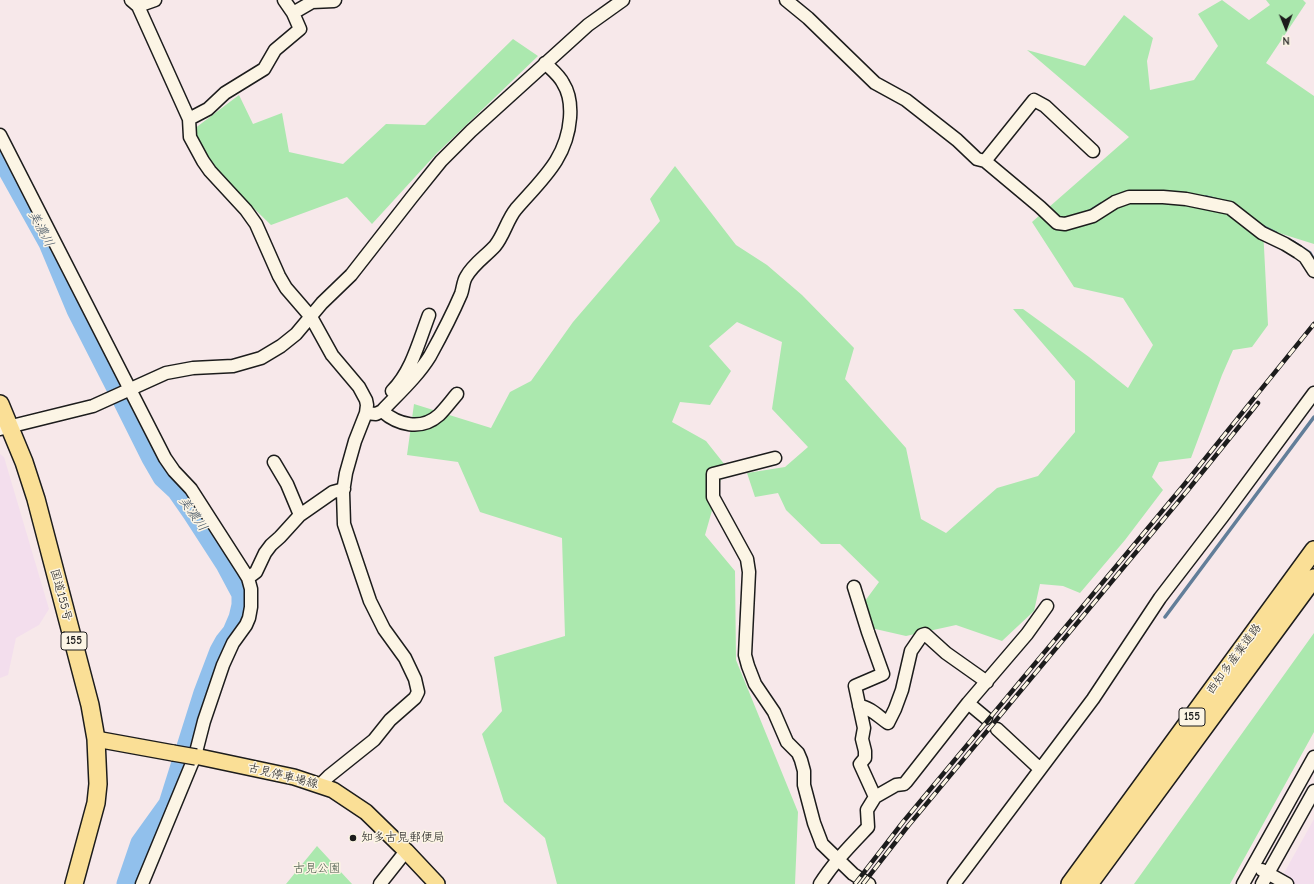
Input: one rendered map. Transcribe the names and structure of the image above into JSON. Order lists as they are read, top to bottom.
{
  "streets": {
    "highway": ["国道155号", "155", "西知多産業道路"],
    "main road": ["古見停車場線"]
  },
  "crossings": [
    ["国道155号", "古見停車場線"]
  ],
  "water": ["美濃川"],
  "parks": ["古見公園"],
  "places": ["知多古見郵便局"],
  "north": "bottom"
}
